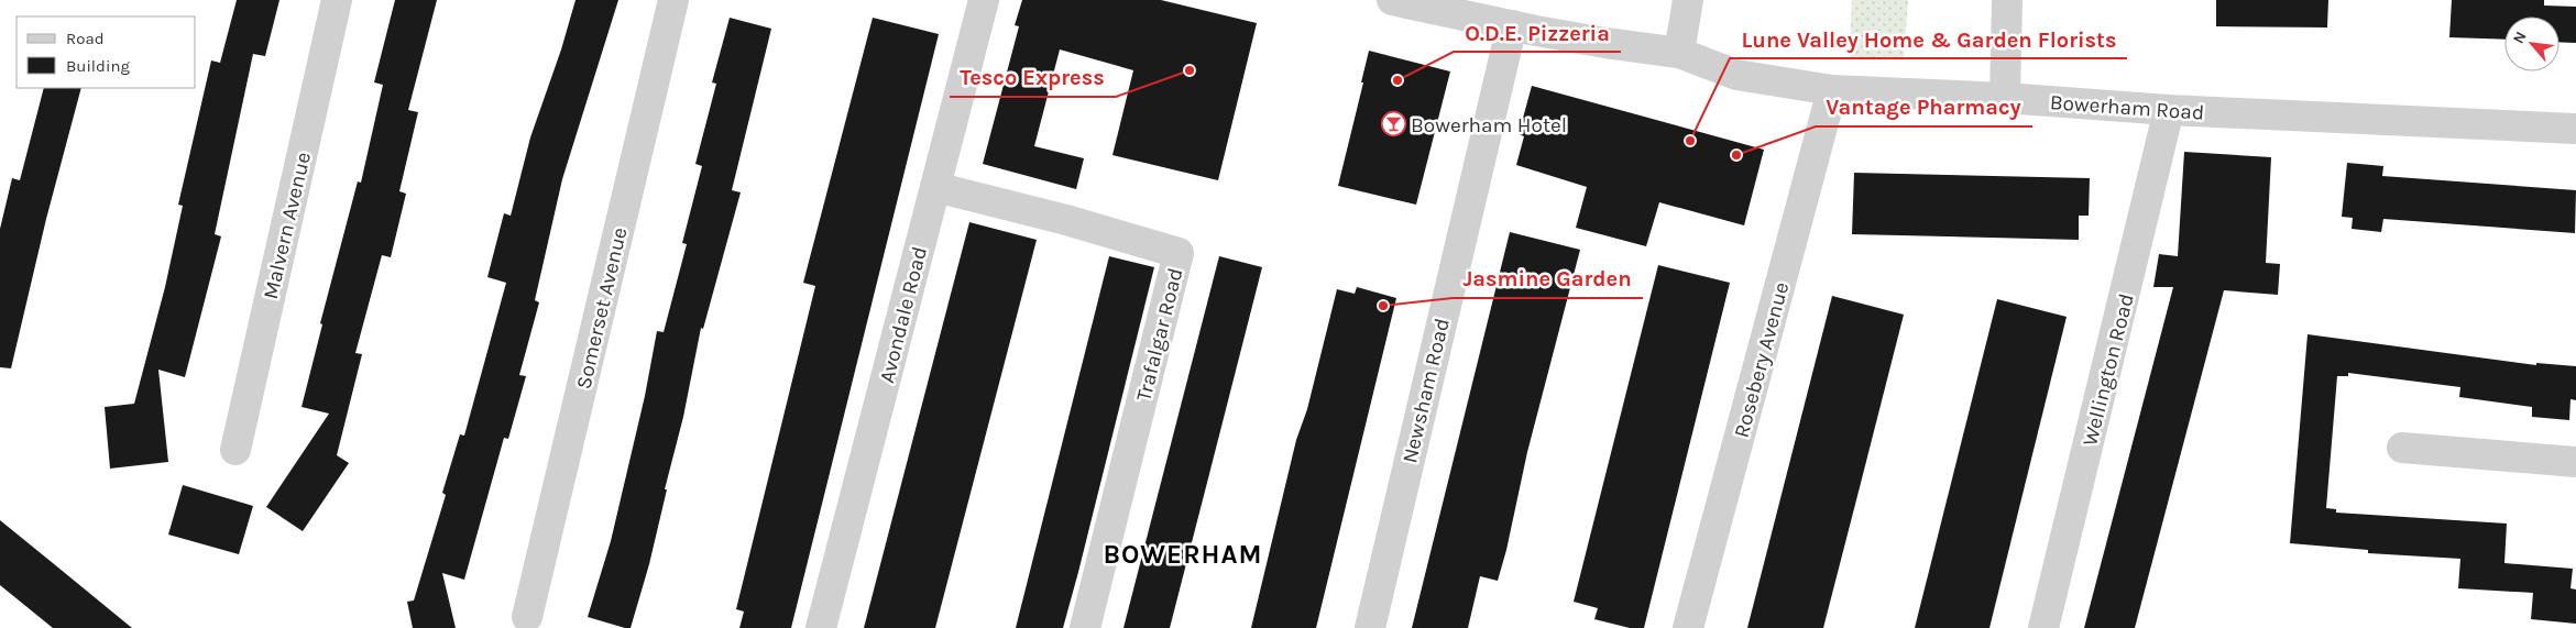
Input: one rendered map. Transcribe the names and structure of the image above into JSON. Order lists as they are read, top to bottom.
{
  "streets": {
    "street": [
      "Bowerham Road",
      "Malvern Avenue",
      "Somerset Avenue",
      "Avondale Road",
      "Trafalgar Road",
      "Rosebery Avenue",
      "Wellington Road",
      "Newsham Road"
    ]
  },
  "crossings": [
    ["Bowerham Road", "Rosebery Avenue"],
    ["Bowerham Road", "Wellington Road"],
    ["Bowerham Road", "Newsham Road"],
    ["Avondale Road", "Trafalgar Road"]
  ],
  "districts": ["BOWERHAM"],
  "places": {
    "other": [
      "Tesco Express",
      "O.D.E. Pizzeria",
      "Lune Valley Home & Garden Florists",
      "Vantage Pharmacy",
      "Jasmine Garden"
    ],
    "bar": ["Bowerham Hotel"]
  },
  "legend": ["Road", "Building"],
  "north": "top left"
}
